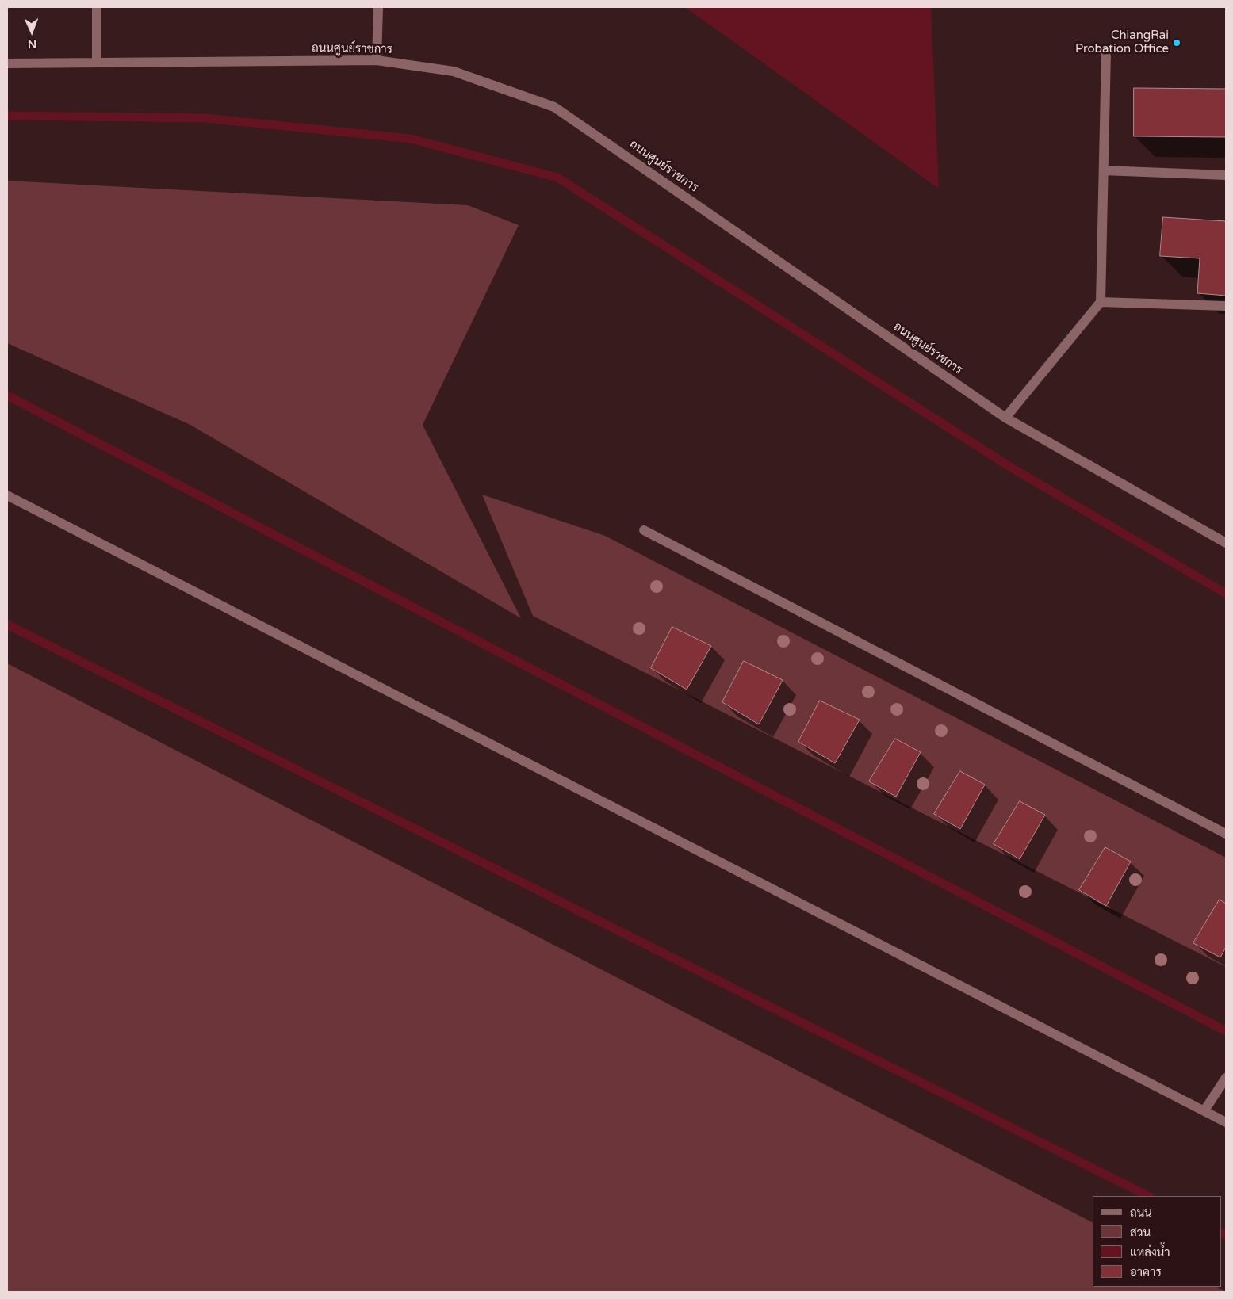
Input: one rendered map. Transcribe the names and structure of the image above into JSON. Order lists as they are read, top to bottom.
{
  "streets": {
    "street": ["ถนนศูนย์ราชการ"]
  },
  "places": ["ChiangRai Probation Office"],
  "legend": [
    "ถนน",
    "สวน",
    "แหล่งน้ำ",
    "อาคาร"
  ],
  "north": "bottom"
}
